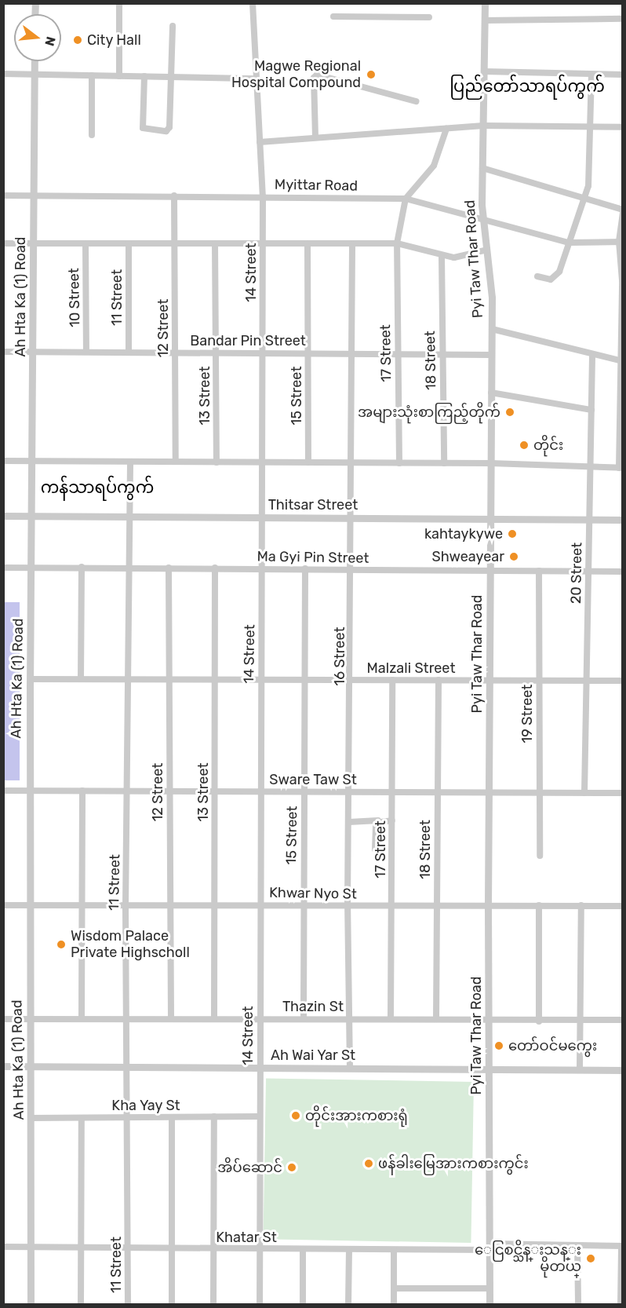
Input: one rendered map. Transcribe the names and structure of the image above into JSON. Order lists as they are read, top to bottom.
{
  "streets": {
    "street": [
      "Myittar Road",
      "Pyi Taw Thar Road",
      "14 Street",
      "Ah Hta Ka (1) Road",
      "10 Street",
      "11 Street",
      "12 Street",
      "Bandar Pin Street",
      "17 Street",
      "18 Street",
      "13 Street",
      "15 Street",
      "Thitsar Street",
      "Ma Gyi Pin Street",
      "20 Street",
      "16 Street",
      "Malzali Street",
      "19 Street",
      "Sware Taw St",
      "Khwar Nyo St",
      "Thazin St",
      "Ah Wai Yar St",
      "Kha Yay St",
      "Khatar St"
    ]
  },
  "crossings": [
    ["Myittar Road", "Pyi Taw Thar Road"],
    ["Myittar Road", "14 Street"],
    ["Myittar Road", "Ah Hta Ka (1) Road"],
    ["Myittar Road", "12 Street"],
    ["Myittar Road", "17 Street"],
    ["Pyi Taw Thar Road", "Bandar Pin Street"],
    ["Pyi Taw Thar Road", "Thitsar Street"],
    ["Pyi Taw Thar Road", "Ma Gyi Pin Street"],
    ["Pyi Taw Thar Road", "Malzali Street"],
    ["Pyi Taw Thar Road", "Sware Taw St"],
    ["Pyi Taw Thar Road", "Khwar Nyo St"],
    ["Pyi Taw Thar Road", "Thazin St"],
    ["Pyi Taw Thar Road", "Ah Wai Yar St"],
    ["Pyi Taw Thar Road", "Khatar St"],
    ["14 Street", "Bandar Pin Street"],
    ["14 Street", "Thitsar Street"],
    ["14 Street", "Ma Gyi Pin Street"],
    ["14 Street", "Malzali Street"],
    ["14 Street", "Sware Taw St"],
    ["14 Street", "Khwar Nyo St"],
    ["14 Street", "Thazin St"],
    ["14 Street", "Ah Wai Yar St"],
    ["14 Street", "Kha Yay St"],
    ["14 Street", "Khatar St"],
    ["Ah Hta Ka (1) Road", "Bandar Pin Street"],
    ["Ah Hta Ka (1) Road", "Thitsar Street"],
    ["Ah Hta Ka (1) Road", "Ma Gyi Pin Street"],
    ["Ah Hta Ka (1) Road", "Malzali Street"],
    ["Ah Hta Ka (1) Road", "Sware Taw St"],
    ["Ah Hta Ka (1) Road", "Khwar Nyo St"],
    ["Ah Hta Ka (1) Road", "Thazin St"],
    ["Ah Hta Ka (1) Road", "Ah Wai Yar St"],
    ["Ah Hta Ka (1) Road", "Kha Yay St"],
    ["Ah Hta Ka (1) Road", "Khatar St"],
    ["10 Street", "Bandar Pin Street"],
    ["11 Street", "Bandar Pin Street"],
    ["11 Street", "Thitsar Street"],
    ["11 Street", "Ma Gyi Pin Street"],
    ["11 Street", "Malzali Street"],
    ["11 Street", "Sware Taw St"],
    ["11 Street", "Khwar Nyo St"],
    ["11 Street", "Thazin St"],
    ["11 Street", "Ah Wai Yar St"],
    ["11 Street", "Kha Yay St"],
    ["11 Street", "Khatar St"],
    ["12 Street", "Bandar Pin Street"],
    ["12 Street", "Ma Gyi Pin Street"],
    ["12 Street", "Malzali Street"],
    ["12 Street", "Sware Taw St"],
    ["12 Street", "Khwar Nyo St"],
    ["12 Street", "Thazin St"],
    ["Bandar Pin Street", "17 Street"],
    ["Bandar Pin Street", "18 Street"],
    ["Bandar Pin Street", "13 Street"],
    ["Bandar Pin Street", "15 Street"],
    ["Bandar Pin Street", "16 Street"],
    ["17 Street", "Malzali Street"],
    ["17 Street", "Sware Taw St"],
    ["17 Street", "Khwar Nyo St"],
    ["17 Street", "Thazin St"],
    ["18 Street", "Malzali Street"],
    ["18 Street", "Sware Taw St"],
    ["18 Street", "Khwar Nyo St"],
    ["18 Street", "Thazin St"],
    ["13 Street", "Ma Gyi Pin Street"],
    ["13 Street", "Malzali Street"],
    ["13 Street", "Sware Taw St"],
    ["13 Street", "Khwar Nyo St"],
    ["13 Street", "Thazin St"],
    ["15 Street", "Ma Gyi Pin Street"],
    ["15 Street", "Malzali Street"],
    ["15 Street", "Sware Taw St"],
    ["15 Street", "Khwar Nyo St"],
    ["15 Street", "Thazin St"],
    ["Thitsar Street", "20 Street"],
    ["Thitsar Street", "16 Street"],
    ["Ma Gyi Pin Street", "20 Street"],
    ["Ma Gyi Pin Street", "16 Street"],
    ["Ma Gyi Pin Street", "19 Street"],
    ["20 Street", "Malzali Street"],
    ["20 Street", "Sware Taw St"],
    ["16 Street", "Malzali Street"],
    ["16 Street", "Sware Taw St"],
    ["16 Street", "Khwar Nyo St"],
    ["16 Street", "Thazin St"],
    ["16 Street", "Ah Wai Yar St"],
    ["Malzali Street", "19 Street"],
    ["19 Street", "Sware Taw St"]
  ],
  "districts": ["ပြည်တော်သာရပ်ကွက်", "ကန်သာရပ်ကွက်"],
  "places": [
    "City Hall",
    "Magwe Regional Hospital Compound",
    "အများသုံးစာကြည့်တိုက်",
    "တိုင်း",
    "kahtaykywe",
    "Shweayear",
    "Wisdom Palace Private Highscholl",
    "တော်ဝင်မကွေး",
    "တိုင်းအားကစားရုံ",
    "ဖန်ခါးမြေအားကစားကွင်း",
    "အိပ်ဆောင်",
    "ေငြစင္သိန္းသန္း မိုတယ္"
  ],
  "north": "right"
}
